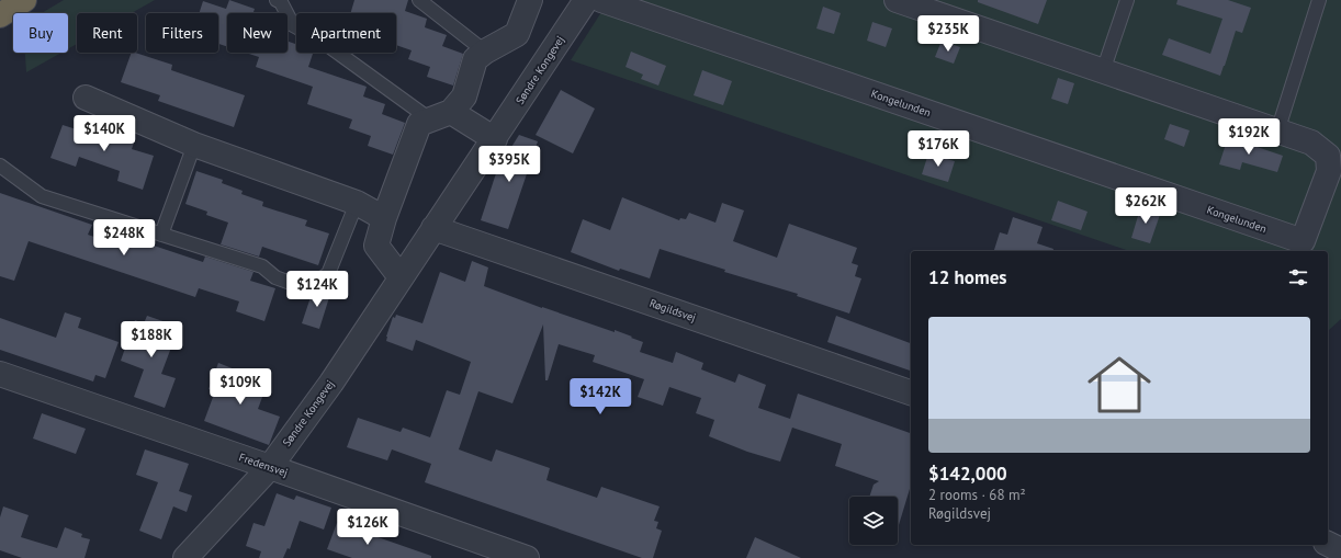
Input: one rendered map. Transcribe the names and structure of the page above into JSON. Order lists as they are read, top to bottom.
{
  "streets": {
    "street": [
      "Søndre Kongevej",
      "Kongelunden",
      "Røgildsvej",
      "Fredensvej"
    ]
  },
  "crossings": [
    ["Søndre Kongevej", "Røgildsvej"],
    ["Søndre Kongevej", "Fredensvej"]
  ],
  "page": {
    "chip": [
      "Buy",
      "Rent",
      "Filters",
      "New",
      "Apartment"
    ],
    "price": [
      "$235K",
      "$140K",
      "$192K",
      "$176K",
      "$395K",
      "$262K",
      "$248K",
      "$124K",
      "$188K",
      "$109K",
      "$142K",
      "$126K"
    ],
    "heading": "12 homes",
    "list": [
      {
        "name": "$142,000",
        "note": "2 rooms · 68 m² · Røgildsvej"
      }
    ]
  }
}
